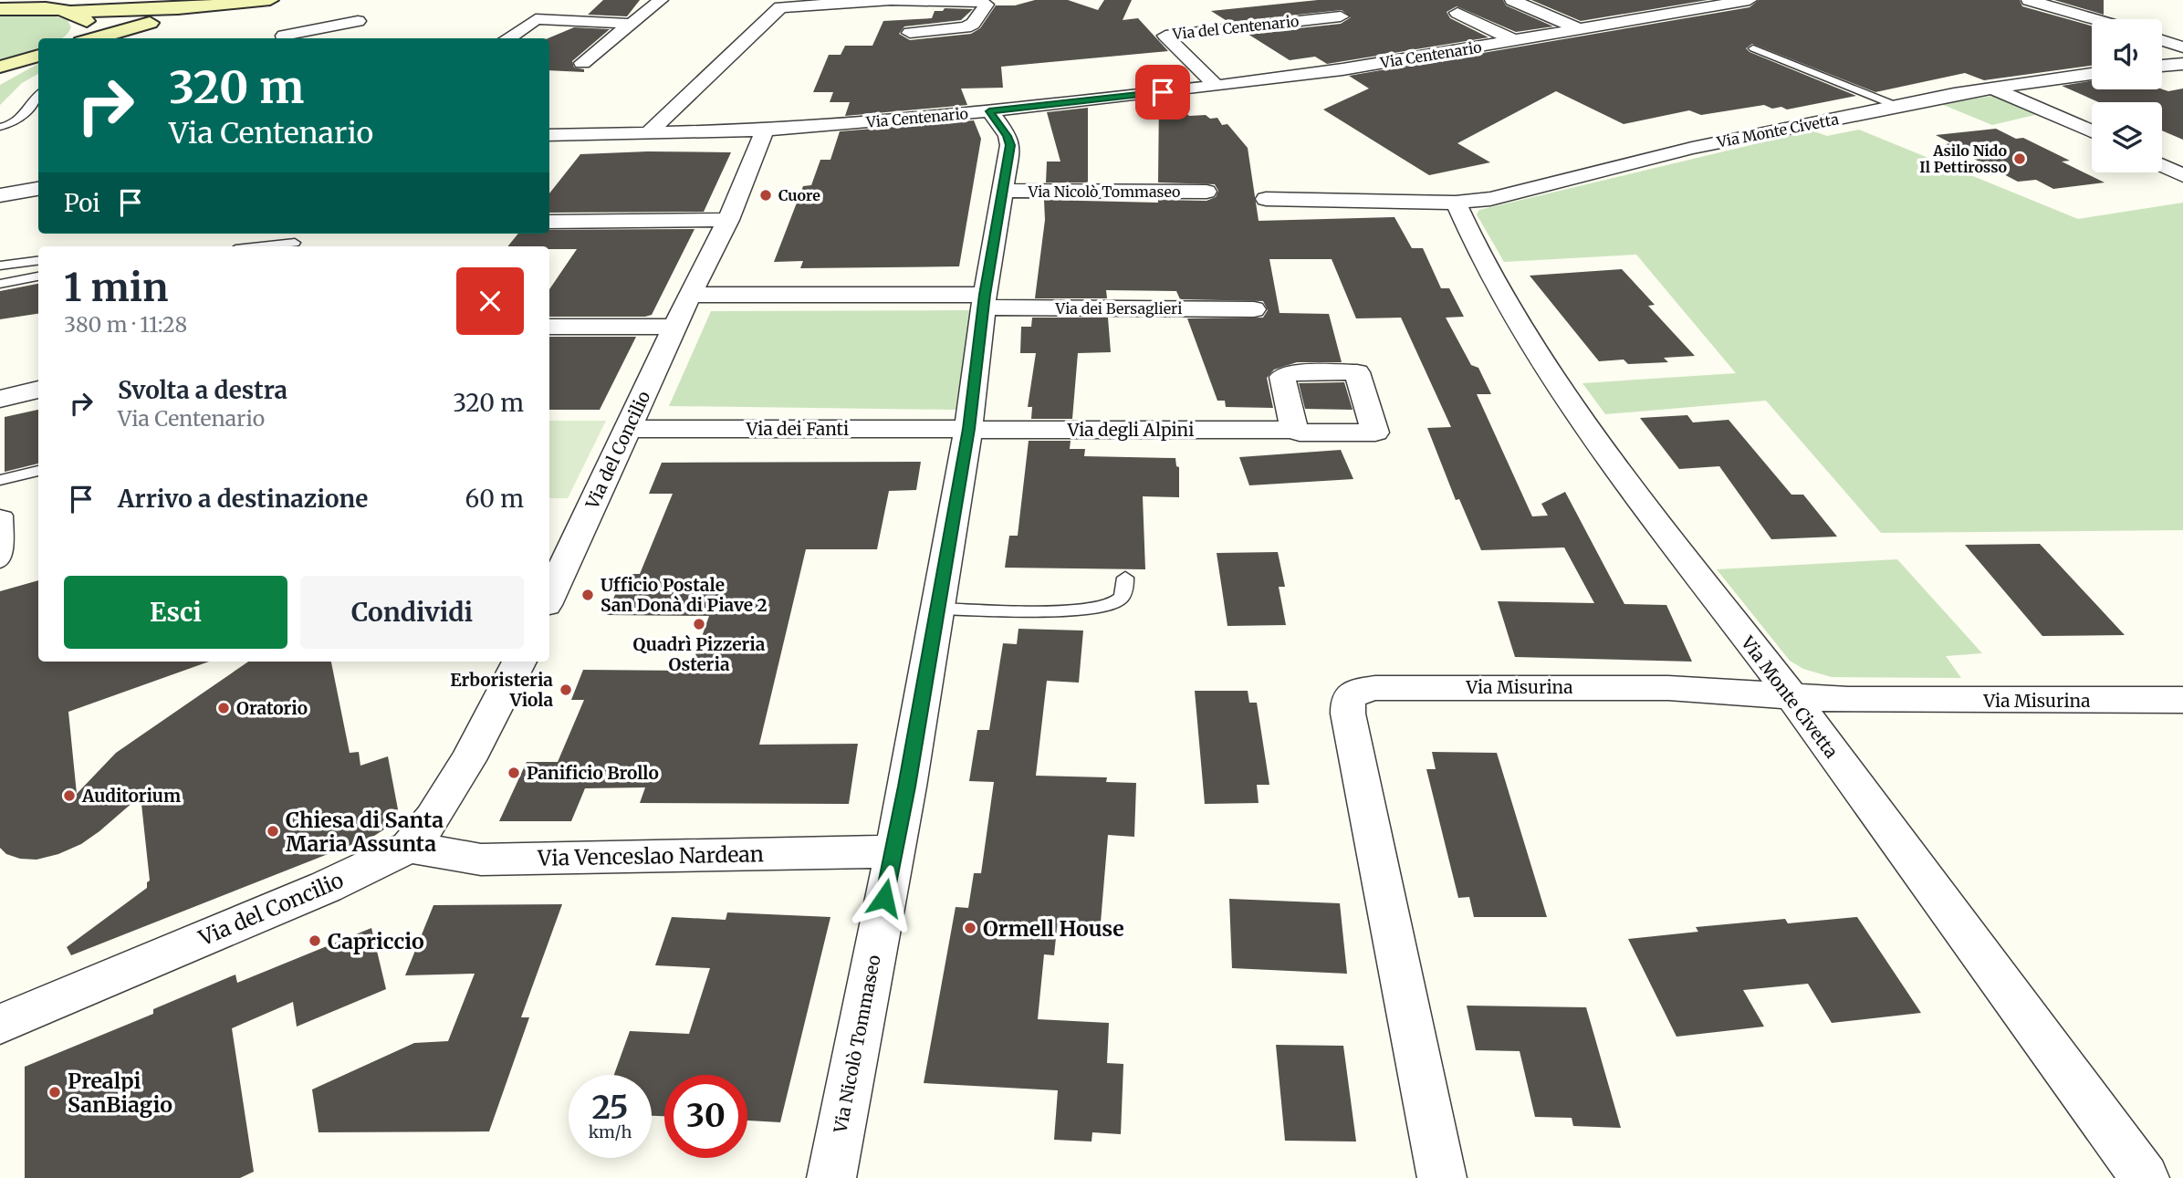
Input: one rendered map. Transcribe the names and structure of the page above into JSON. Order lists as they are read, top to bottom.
{
  "streets": {
    "street": [
      "Via del Centenario",
      "Via Centenario",
      "Via Monte Civetta",
      "Via Nicolò Tommaseo",
      "Via dei Bersaglieri",
      "Via dei Fanti",
      "Via degli Alpini",
      "Via del Concilio",
      "Via Misurina",
      "Via Venceslao Nardean"
    ]
  },
  "crossings": [
    ["Via del Centenario", "Via Centenario"],
    ["Via Centenario", "Via Nicolò Tommaseo"],
    ["Via Centenario", "Via del Concilio"],
    ["Via Monte Civetta", "Via Misurina"],
    ["Via Nicolò Tommaseo", "Via dei Bersaglieri"],
    ["Via Nicolò Tommaseo", "Via dei Fanti"],
    ["Via Nicolò Tommaseo", "Via degli Alpini"],
    ["Via Nicolò Tommaseo", "Via Venceslao Nardean"],
    ["Via dei Fanti", "Via degli Alpini"],
    ["Via dei Fanti", "Via del Concilio"],
    ["Via del Concilio", "Via Venceslao Nardean"]
  ],
  "places": [
    "Asilo Nido Il Pettirosso",
    "Cuore",
    "Ufficio Postale San Donà di Piave 2",
    "Quadrì Pizzeria Osteria",
    "Erboristeria Viola",
    "Oratorio",
    "Panificio Brollo",
    "Auditorium",
    "Chiesa di Santa Maria Assunta",
    "Ormell House",
    "Capriccio",
    "Prealpi SanBiagio"
  ],
  "page": {
    "turn": ["320 m", "Via Centenario"],
    "then": "Poi",
    "heading": ["1 min", "380 m · 11:28"],
    "list": [
      {
        "name": "Svolta a destra",
        "note": "Via Centenario",
        "value": "320 m"
      },
      {
        "name": "Arrivo a destinazione",
        "value": "60 m"
      }
    ],
    "buttons": ["Esci", "Condividi"],
    "speed": "25 km/h",
    "limit": "30"
  }
}
